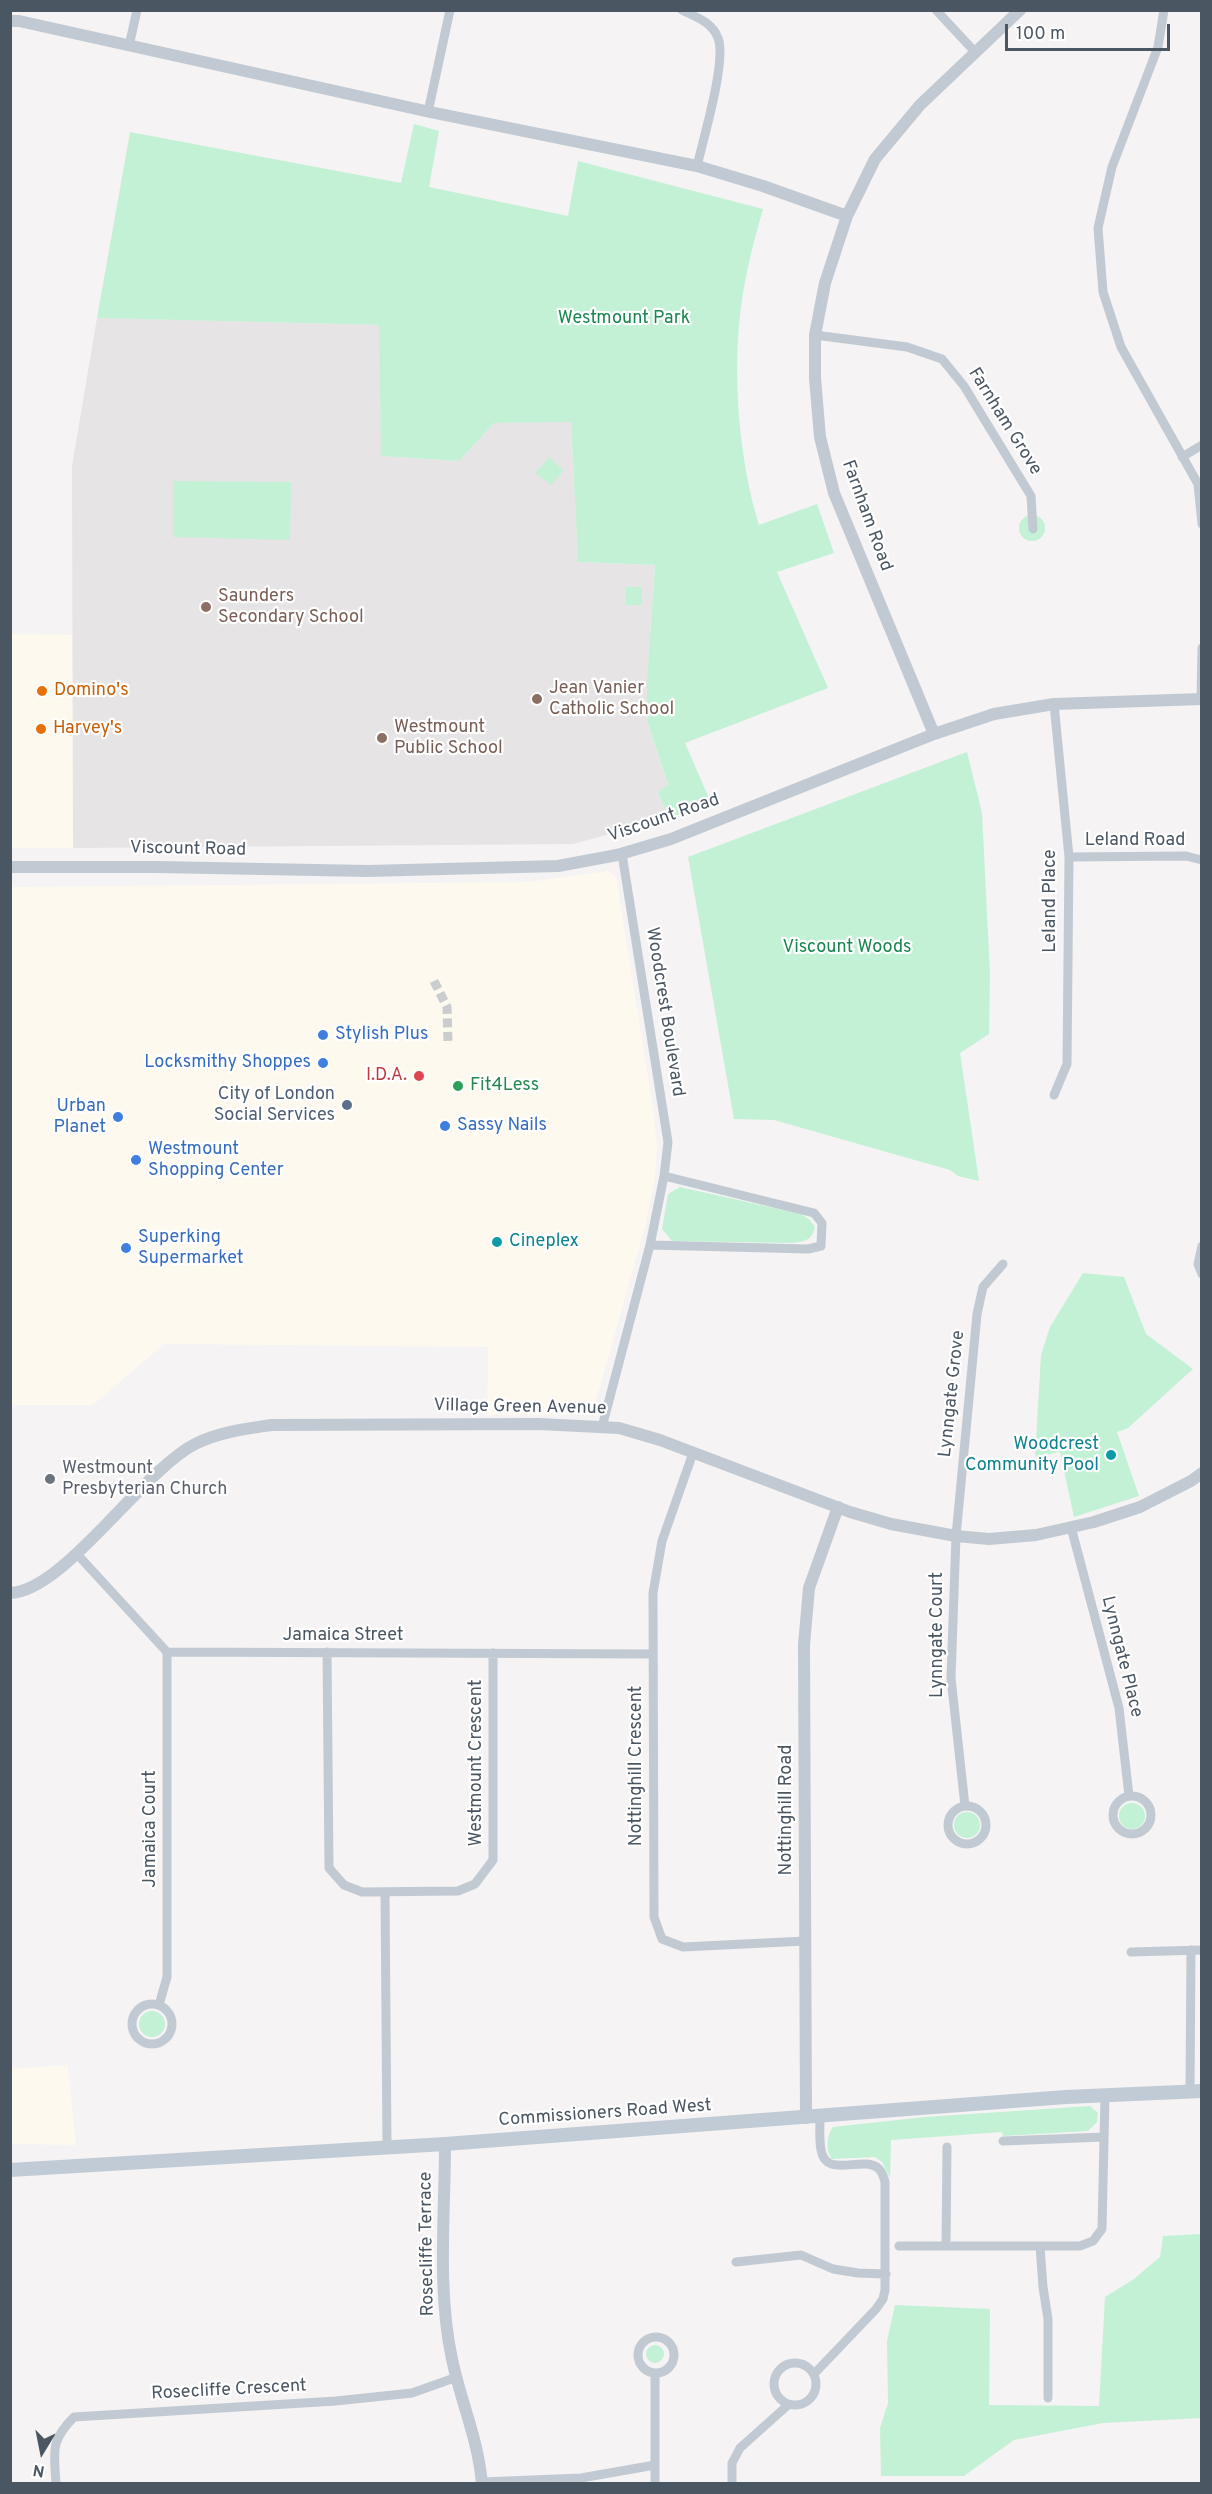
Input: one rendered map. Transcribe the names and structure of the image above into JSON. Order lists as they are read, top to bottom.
{
  "streets": {
    "main road": ["Commissioners Road West"],
    "street": [
      "Farnham Grove",
      "Farnham Road",
      "Viscount Road",
      "Leland Road",
      "Leland Place",
      "Woodcrest Boulevard",
      "Lynngate Grove",
      "Village Green Avenue",
      "Lynngate Court",
      "Jamaica Street",
      "Lynngate Place",
      "Westmount Crescent",
      "Nottinghill Crescent",
      "Nottinghill Road",
      "Jamaica Court",
      "Rosecliffe Terrace",
      "Rosecliffe Crescent"
    ]
  },
  "crossings": [
    ["Farnham Grove", "Farnham Road"],
    ["Farnham Road", "Viscount Road"],
    ["Viscount Road", "Leland Place"],
    ["Viscount Road", "Woodcrest Boulevard"],
    ["Leland Road", "Leland Place"],
    ["Woodcrest Boulevard", "Village Green Avenue"],
    ["Lynngate Grove", "Village Green Avenue"],
    ["Lynngate Grove", "Lynngate Court"],
    ["Village Green Avenue", "Lynngate Court"],
    ["Village Green Avenue", "Lynngate Place"],
    ["Village Green Avenue", "Nottinghill Crescent"],
    ["Village Green Avenue", "Nottinghill Road"],
    ["Jamaica Street", "Westmount Crescent"],
    ["Jamaica Street", "Nottinghill Crescent"],
    ["Jamaica Street", "Jamaica Court"],
    ["Nottinghill Crescent", "Nottinghill Road"],
    ["Nottinghill Road", "Commissioners Road West"],
    ["Commissioners Road West", "Rosecliffe Terrace"],
    ["Rosecliffe Terrace", "Rosecliffe Crescent"]
  ],
  "parks": ["Westmount Park", "Viscount Woods"],
  "places": [
    "Saunders Secondary School",
    "Domino's",
    "Jean Vanier Catholic School",
    "Harvey's",
    "Westmount Public School",
    "Stylish Plus",
    "Locksmithy Shoppes",
    "I.D.A.",
    "Fit4Less",
    "City of London Social Services",
    "Urban Planet",
    "Sassy Nails",
    "Westmount Shopping Center",
    "Cineplex",
    "Superking Supermarket",
    "Woodcrest Community Pool",
    "Westmount Presbyterian Church"
  ],
  "scale_bar": "100 m",
  "north": "bottom"
}
